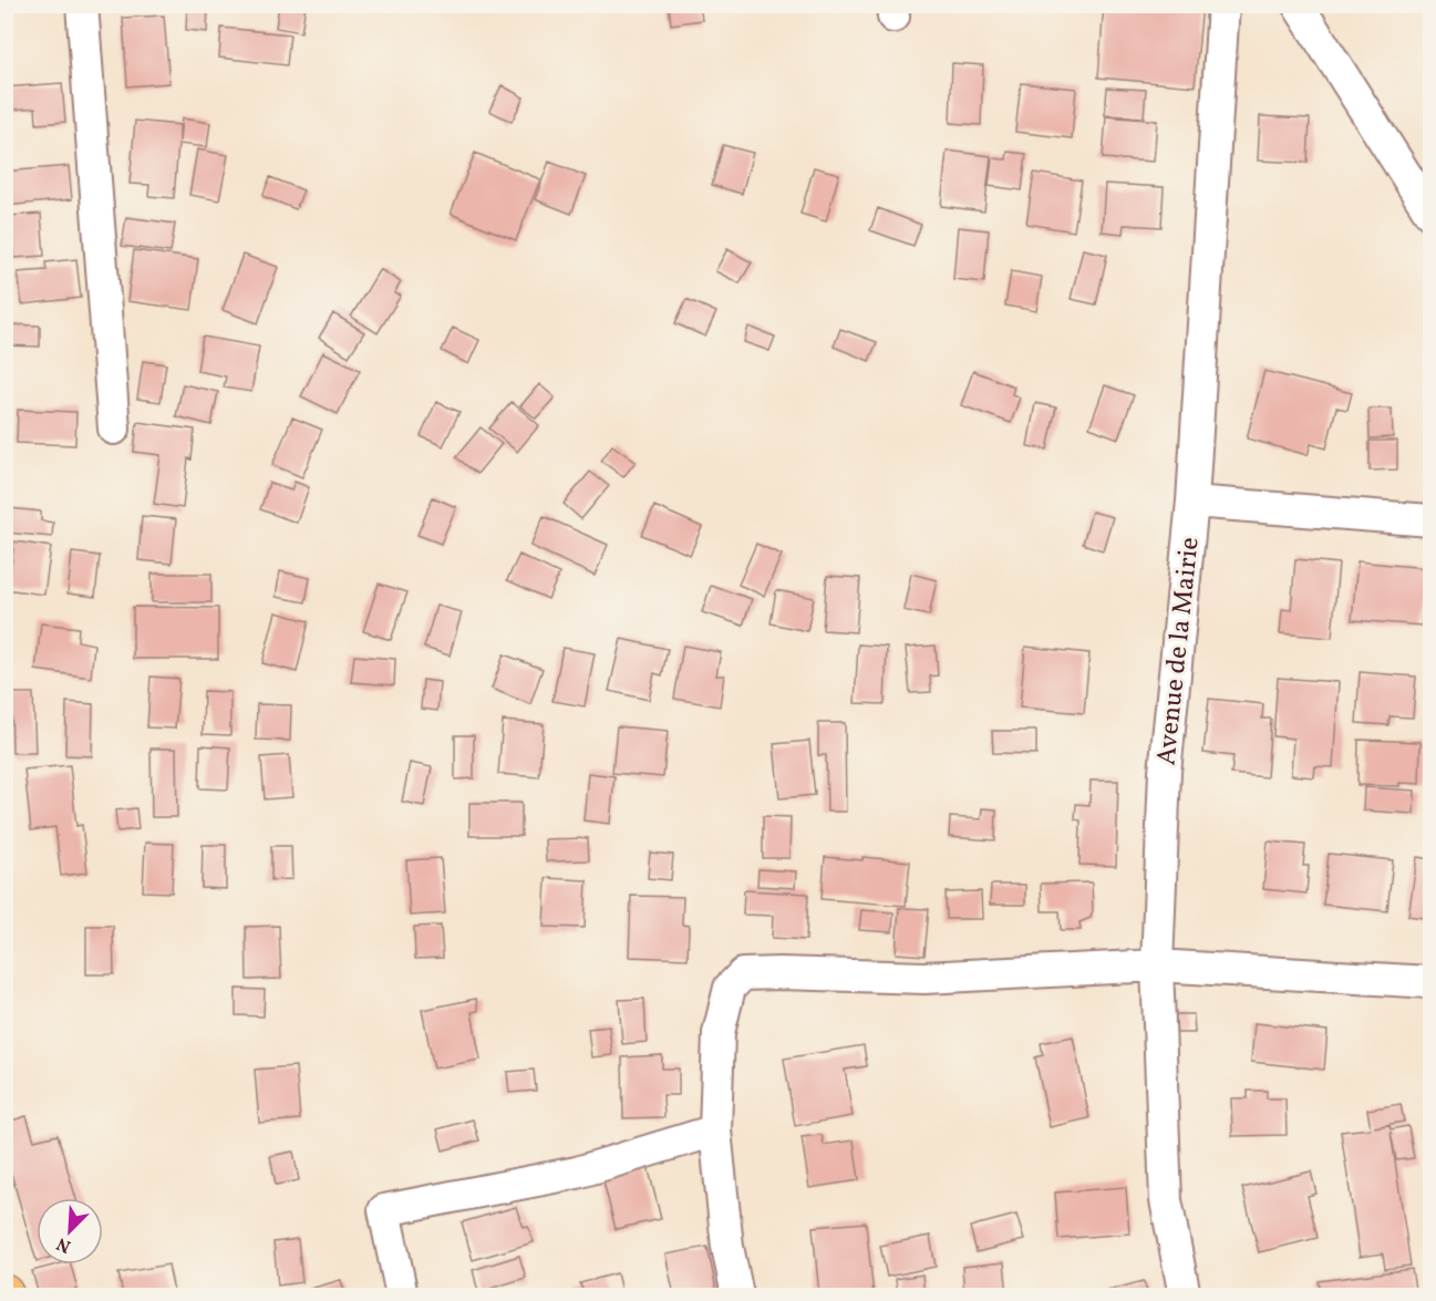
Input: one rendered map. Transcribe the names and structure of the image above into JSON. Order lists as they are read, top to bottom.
{
  "streets": {
    "street": ["Avenue de la Mairie"]
  },
  "north": "bottom left"
}
